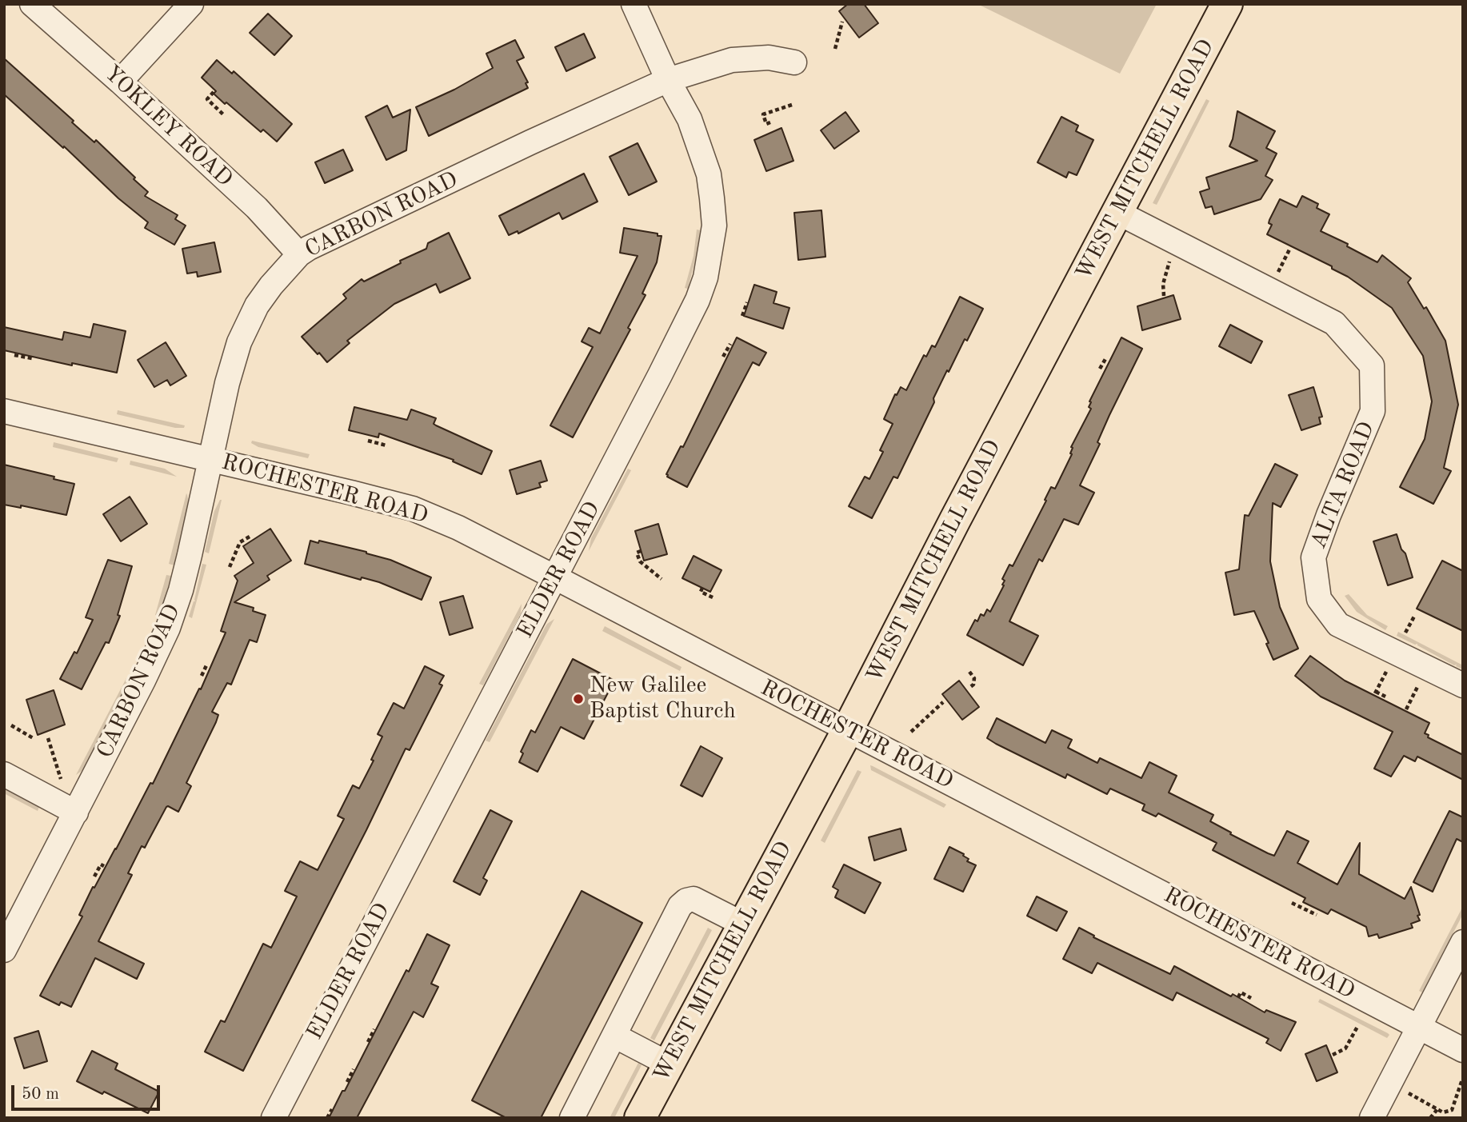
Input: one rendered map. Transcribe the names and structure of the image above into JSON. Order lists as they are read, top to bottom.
{
  "streets": {
    "main road": ["WEST MITCHELL ROAD"],
    "street": [
      "YOKLEY ROAD",
      "CARBON ROAD",
      "ALTA ROAD",
      "ROCHESTER ROAD",
      "ELDER ROAD"
    ]
  },
  "crossings": [
    ["YOKLEY ROAD", "CARBON ROAD"],
    ["WEST MITCHELL ROAD", "ALTA ROAD"],
    ["WEST MITCHELL ROAD", "ROCHESTER ROAD"],
    ["CARBON ROAD", "ROCHESTER ROAD"],
    ["CARBON ROAD", "ELDER ROAD"],
    ["ROCHESTER ROAD", "ELDER ROAD"]
  ],
  "places": ["New Galilee Baptist Church"],
  "scale_bar": "50 m"
}
